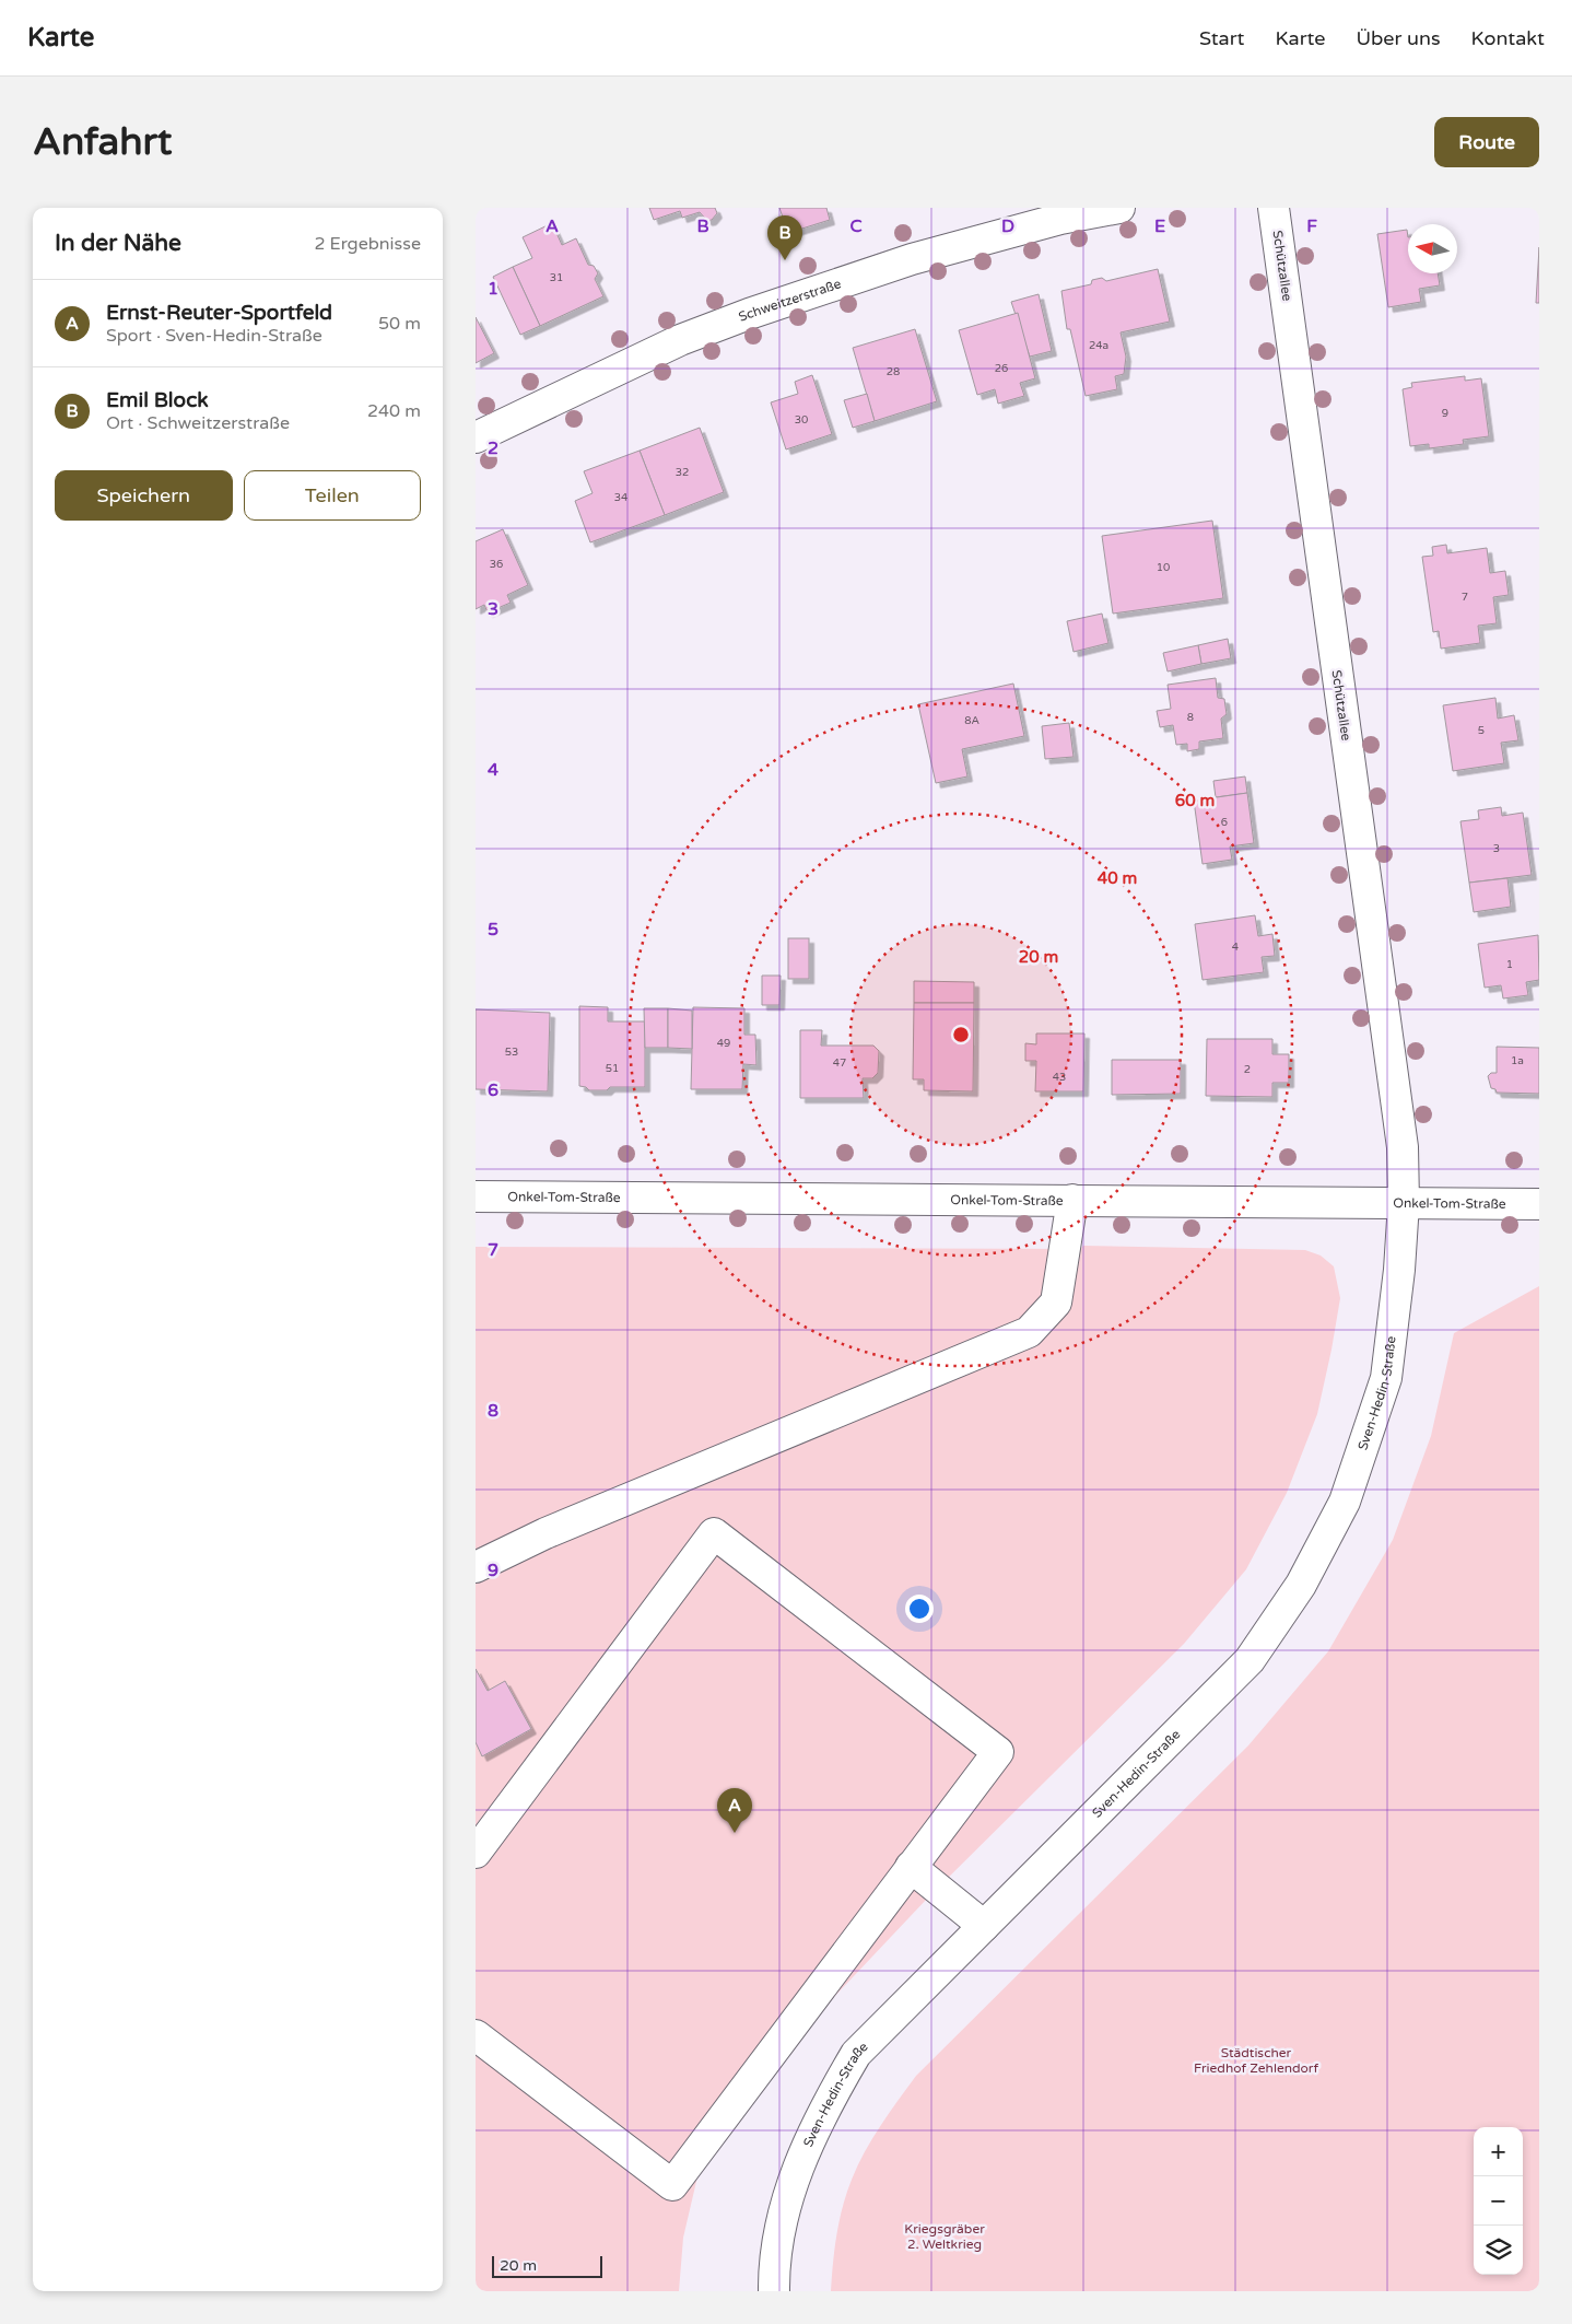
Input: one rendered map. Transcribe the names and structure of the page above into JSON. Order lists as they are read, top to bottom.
{
  "streets": {
    "street": [
      "Schützallee",
      "Schweitzerstraße",
      "Onkel-Tom-Straße",
      "Sven-Hedin-Straße"
    ]
  },
  "crossings": [
    ["Schützallee", "Onkel-Tom-Straße"],
    ["Schützallee", "Sven-Hedin-Straße"],
    ["Onkel-Tom-Straße", "Sven-Hedin-Straße"]
  ],
  "parks": ["Städtischer Friedhof Zehlendorf", "Kriegsgräber 2. Weltkrieg"],
  "house_numbers": [
    "31",
    "24a",
    "26",
    "28",
    "9",
    "30",
    "32",
    "34",
    "36",
    "10",
    "7",
    "8",
    "8A",
    "5",
    "6",
    "3",
    "4",
    "1",
    "49",
    "53",
    "1a",
    "47",
    "51",
    "2",
    "43"
  ],
  "scale_bar": "20 m",
  "north": "left",
  "page": {
    "header": "Karte",
    "nav": [
      "Start",
      "Karte",
      "Über uns",
      "Kontakt"
    ],
    "buttons": [
      "Route",
      ["Speichern", "Teilen"]
    ],
    "title": "Anfahrt",
    "heading": ["In der Nähe", "2 Ergebnisse"],
    "pins": ["B", "A"],
    "list": [
      {
        "mark": "A",
        "name": "Ernst-Reuter-Sportfeld",
        "note": "Sport · Sven-Hedin-Straße",
        "value": "50 m"
      },
      {
        "mark": "B",
        "name": "Emil Block",
        "note": "Ort · Schweitzerstraße",
        "value": "240 m"
      }
    ],
    "map_buttons": ["+", "−"],
    "scale": "20 m"
  },
  "grid": {
    "columns": [
      "A",
      "B",
      "C",
      "D",
      "E",
      "F"
    ],
    "rows": [
      "1",
      "2",
      "3",
      "4",
      "5",
      "6",
      "7",
      "8",
      "9"
    ]
  },
  "rings": ["60 m", "40 m", "20 m"]
}
